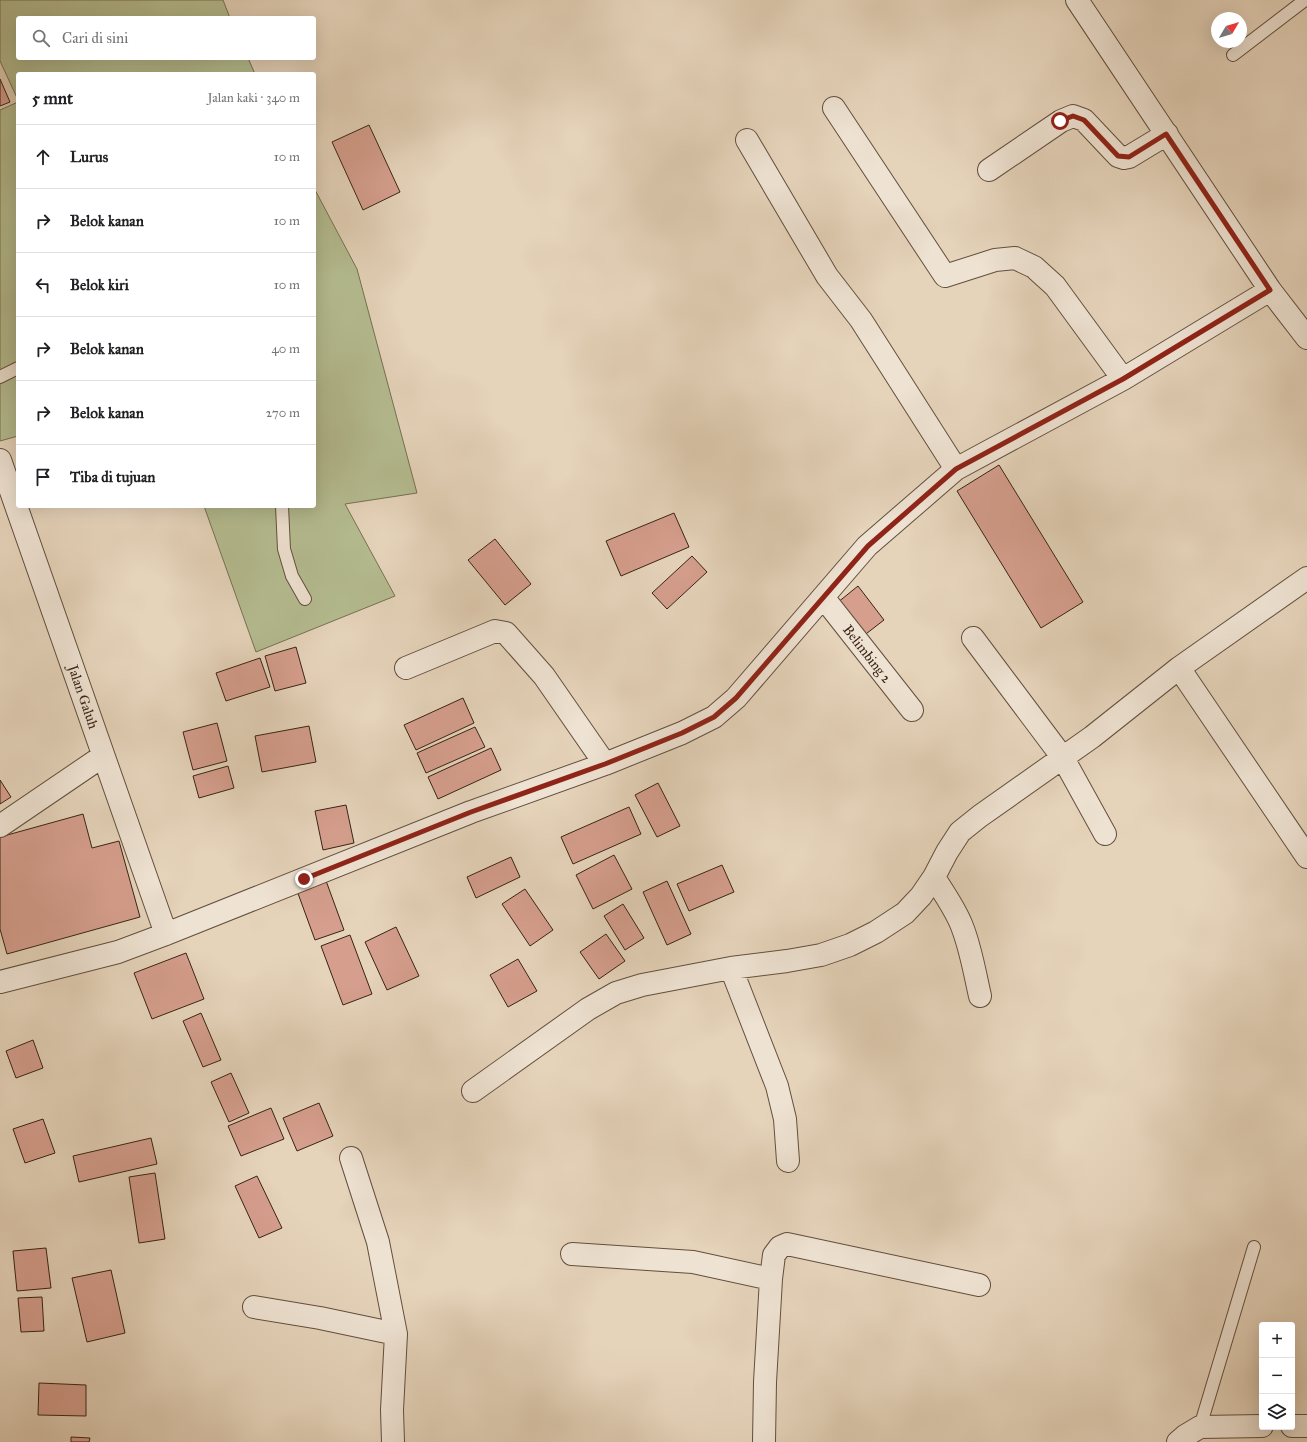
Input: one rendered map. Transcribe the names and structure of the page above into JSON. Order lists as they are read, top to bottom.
{
  "streets": {
    "street": ["Belimbing 2", "Jalan Galuh"]
  },
  "north": "top right",
  "page": {
    "search": "Cari di sini",
    "heading": ["5 mnt", "Jalan kaki · 340 m"],
    "list": [
      ["Lurus", "10 m"],
      ["Belok kanan", "10 m"],
      ["Belok kiri", "10 m"],
      ["Belok kanan", "40 m"],
      ["Belok kanan", "270 m"],
      "Tiba di tujuan"
    ],
    "map_buttons": ["+", "−"]
  }
}
